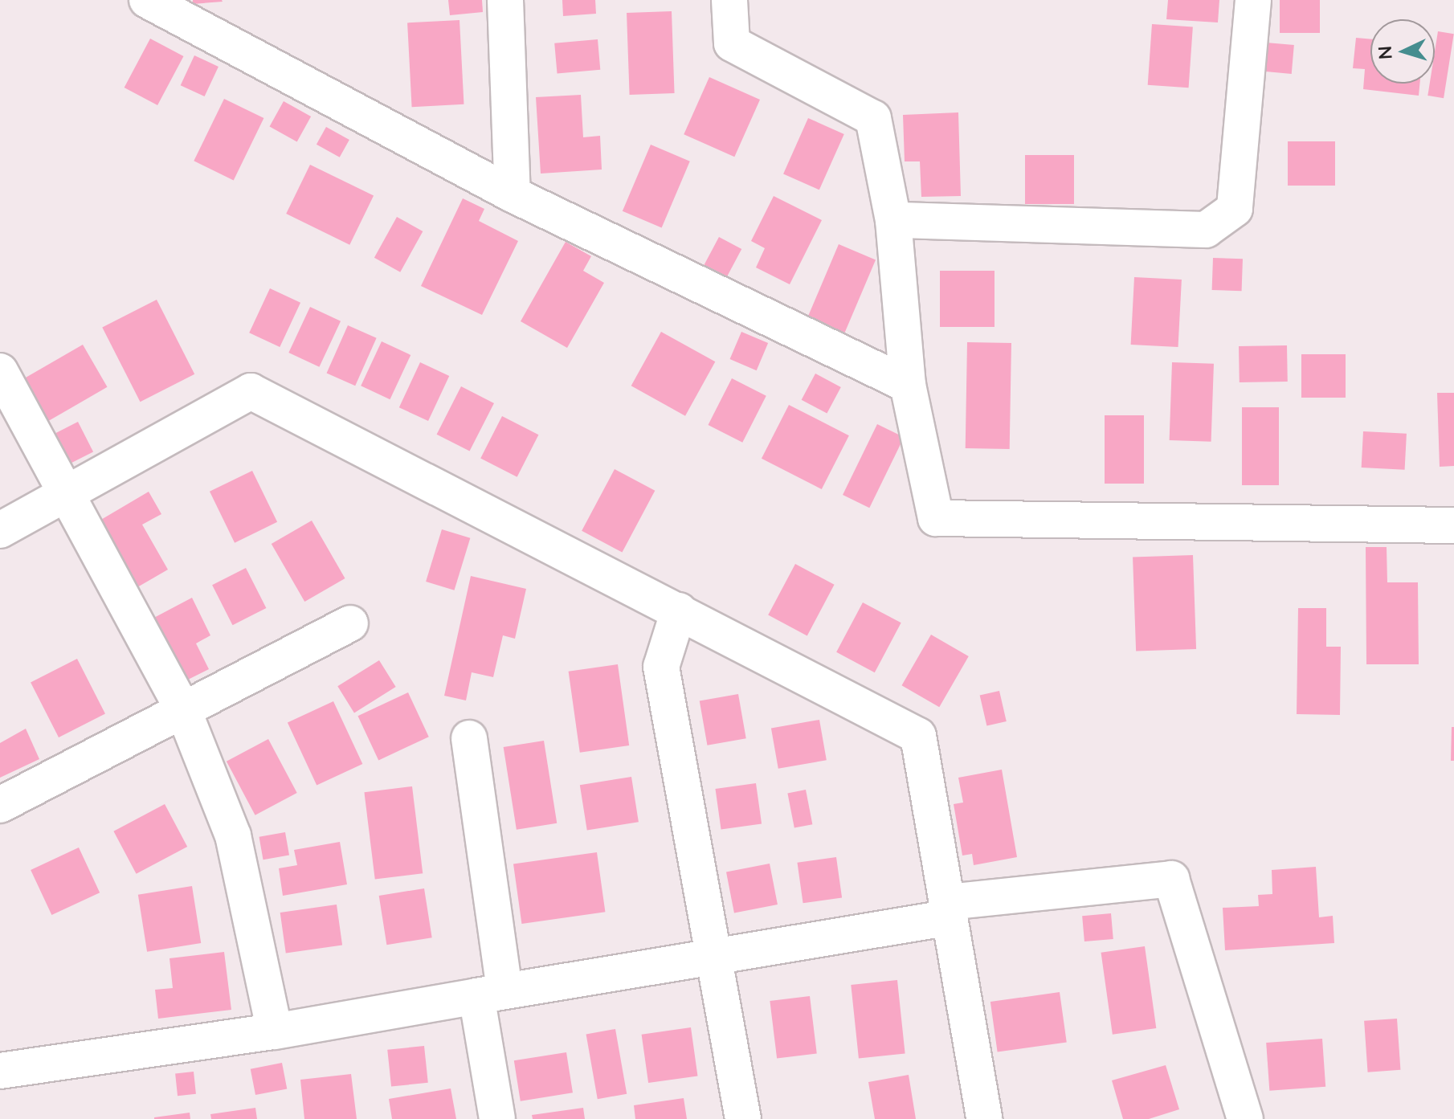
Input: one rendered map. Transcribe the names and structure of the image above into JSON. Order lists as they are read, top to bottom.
{
  "north": "left"
}
